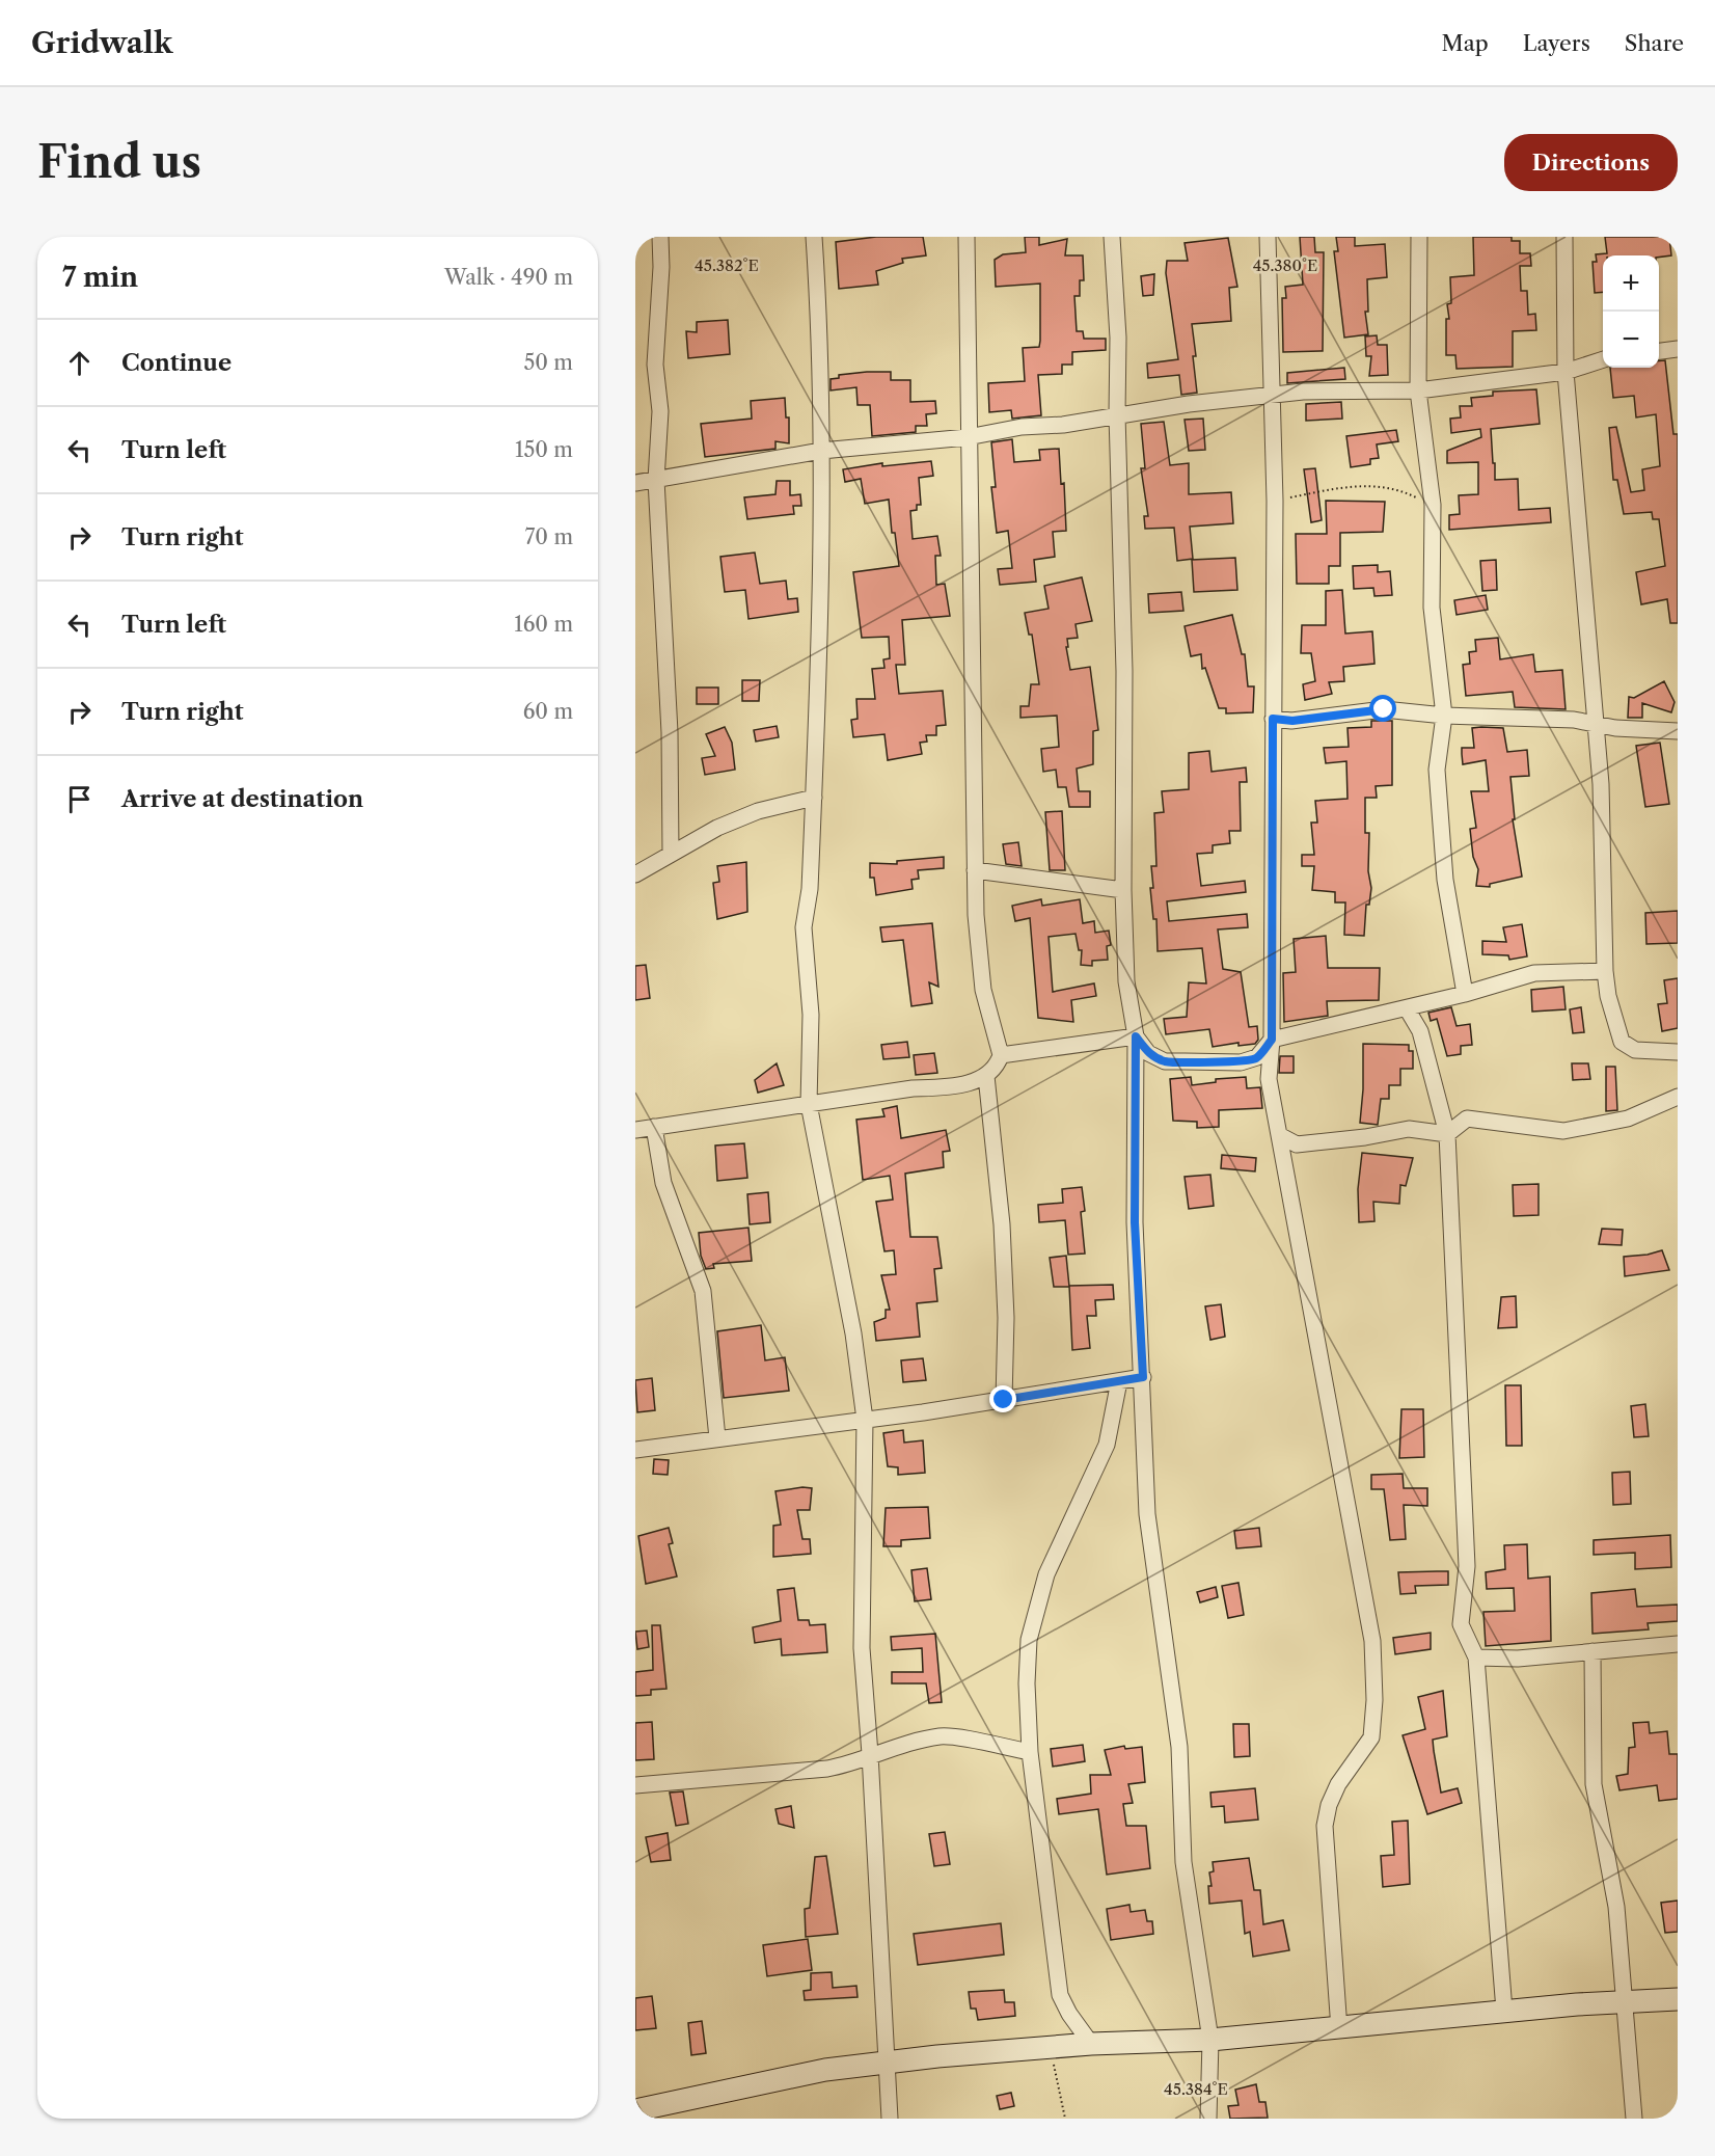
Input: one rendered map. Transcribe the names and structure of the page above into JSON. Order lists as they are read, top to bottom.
{
  "page": {
    "header": "Gridwalk",
    "nav": ["Map", "Layers", "Share"],
    "buttons": "Directions",
    "title": "Find us",
    "heading": ["7 min", "Walk · 490 m"],
    "map_buttons": ["+", "−"],
    "list": [
      ["Continue", "50 m"],
      ["Turn left", "150 m"],
      ["Turn right", "70 m"],
      ["Turn left", "160 m"],
      ["Turn right", "60 m"],
      "Arrive at destination"
    ]
  },
  "coordinates": ["45.382°E", "45.380°E", "45.384°E"]
}
